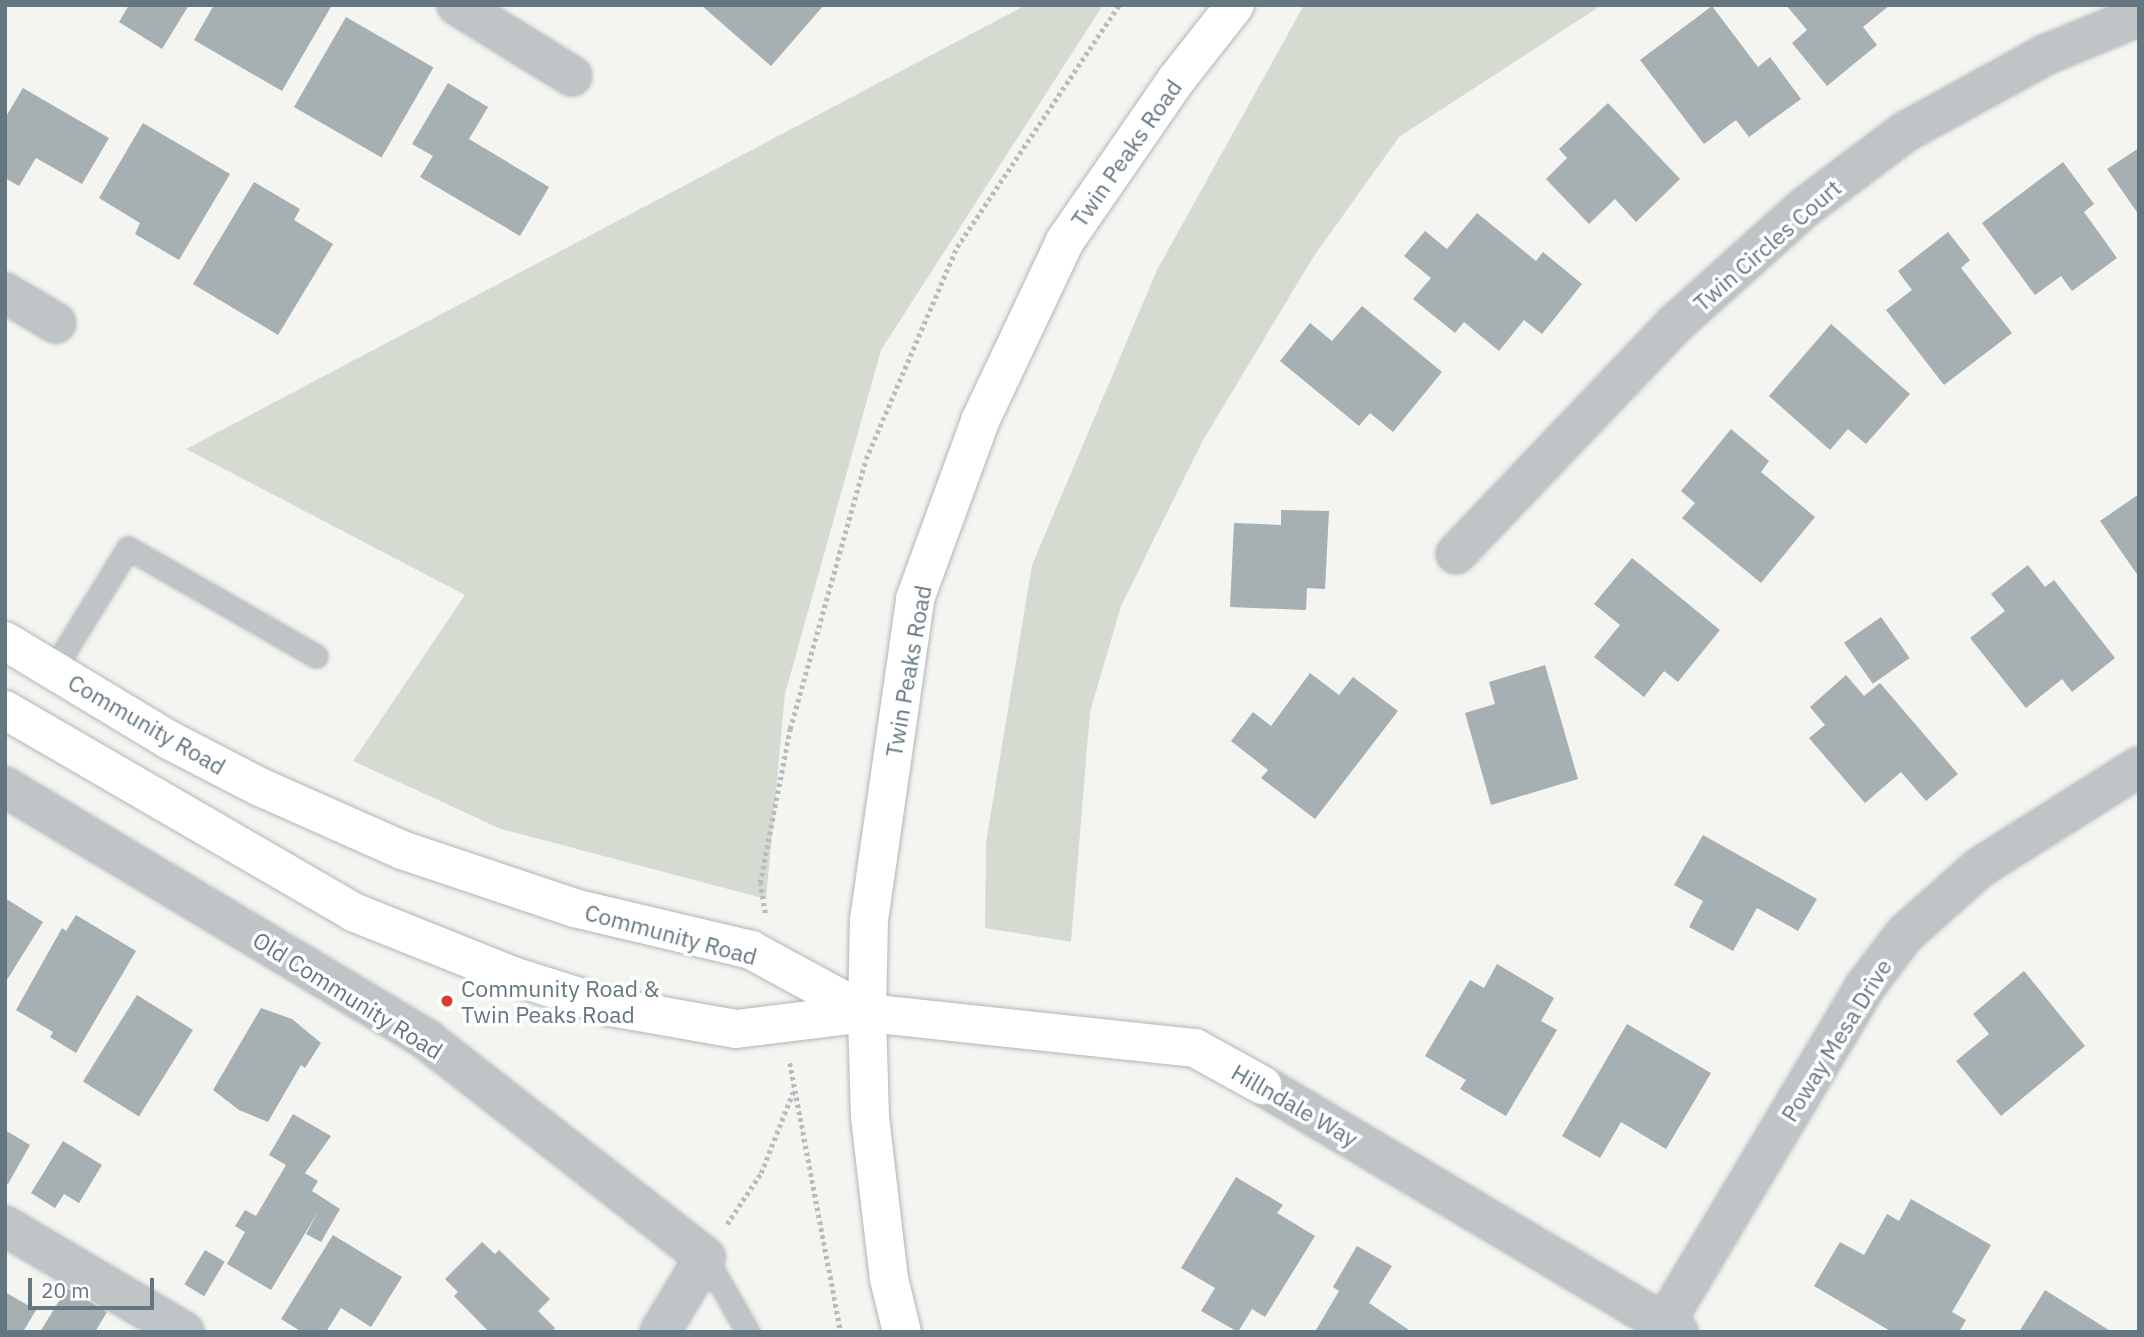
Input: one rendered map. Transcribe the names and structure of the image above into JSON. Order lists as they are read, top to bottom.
{
  "streets": {
    "main road": ["Twin Peaks Road", "Community Road", "Hillndale Way"],
    "street": ["Twin Circles Court", "Old Community Road", "Poway Mesa Drive"]
  },
  "crossings": [
    ["Twin Peaks Road", "Community Road"],
    ["Twin Peaks Road", "Hillndale Way"],
    ["Community Road", "Hillndale Way"],
    ["Poway Mesa Drive", "Hillndale Way"]
  ],
  "places": ["Community Road & Twin Peaks Road"],
  "scale_bar": "20 m"
}
